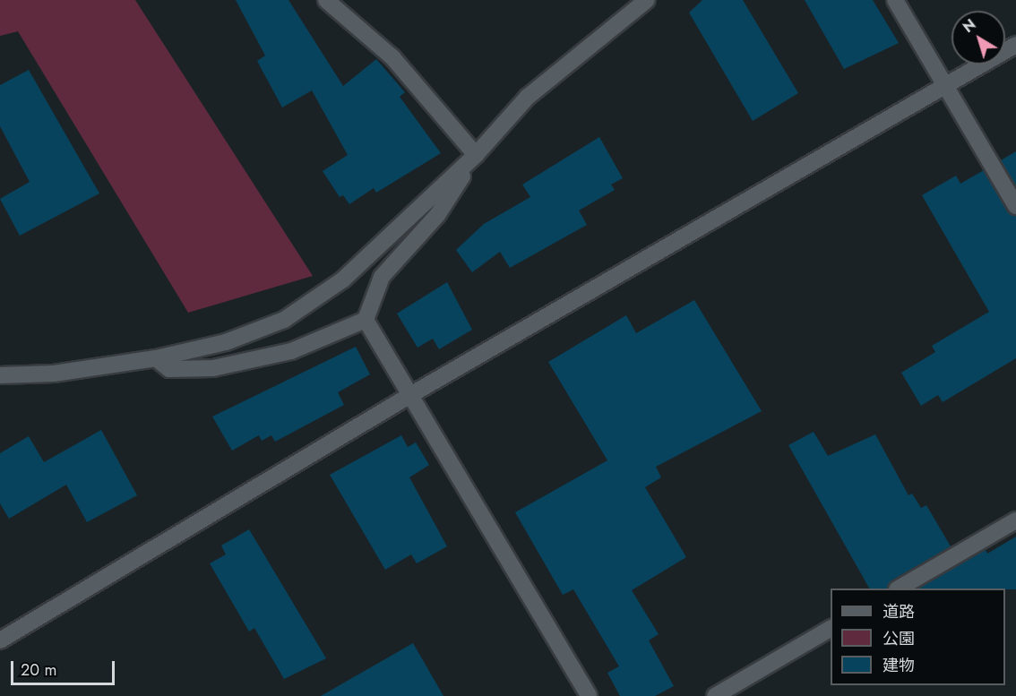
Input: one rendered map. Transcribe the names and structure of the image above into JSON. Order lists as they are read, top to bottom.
{
  "legend": ["道路", "公園", "建物"],
  "scale_bar": "20 m",
  "north": "top left"
}
